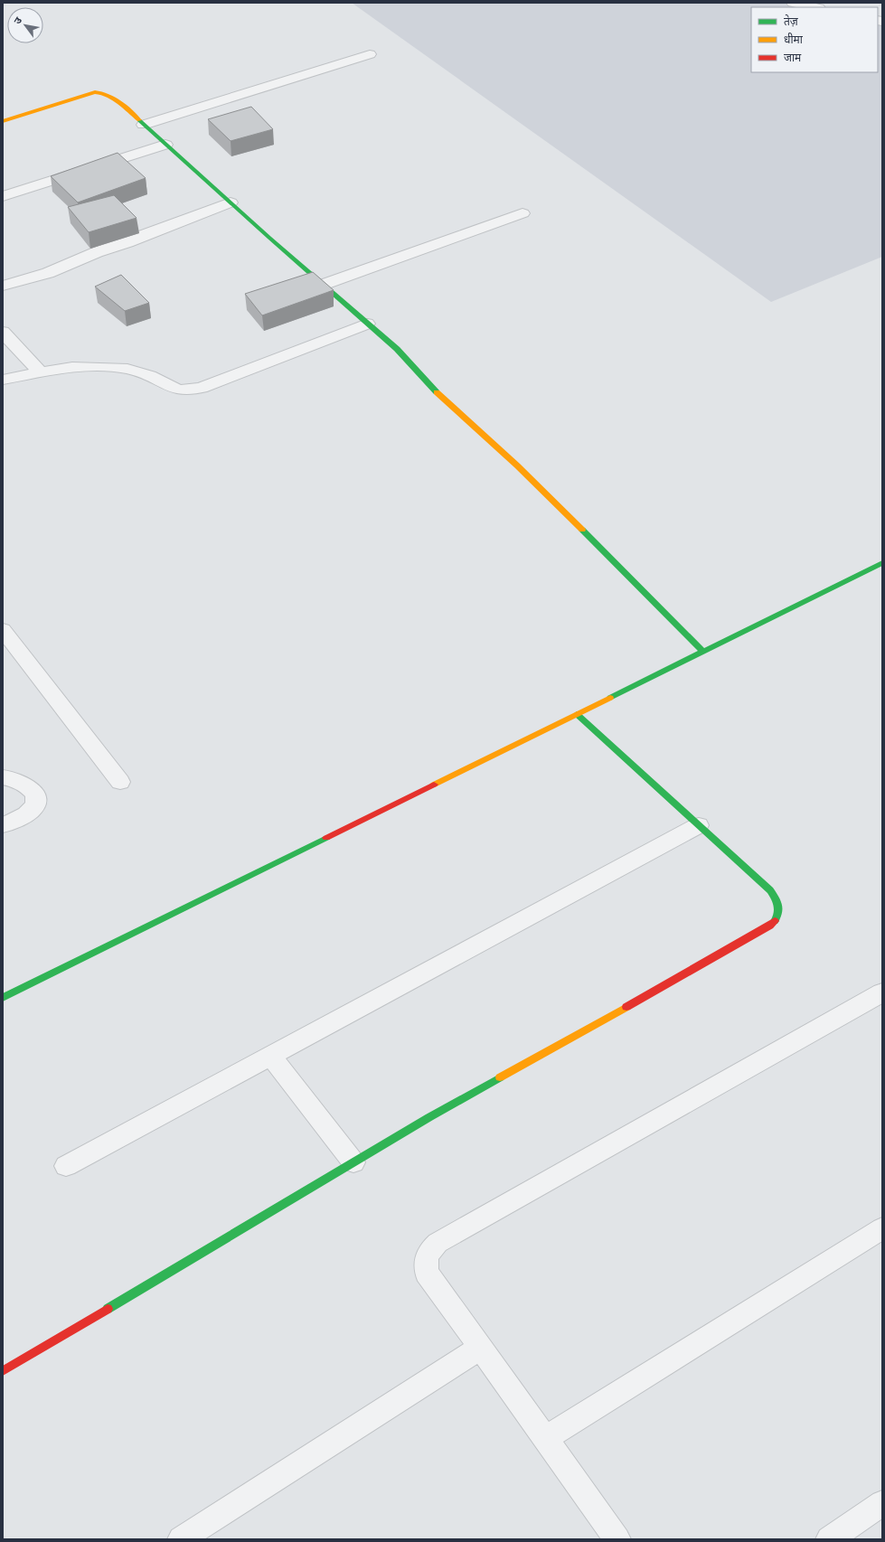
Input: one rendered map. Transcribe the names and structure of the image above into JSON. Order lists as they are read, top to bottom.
{
  "legend": ["तेज़", "धीमा", "जाम"],
  "north": "top left"
}
